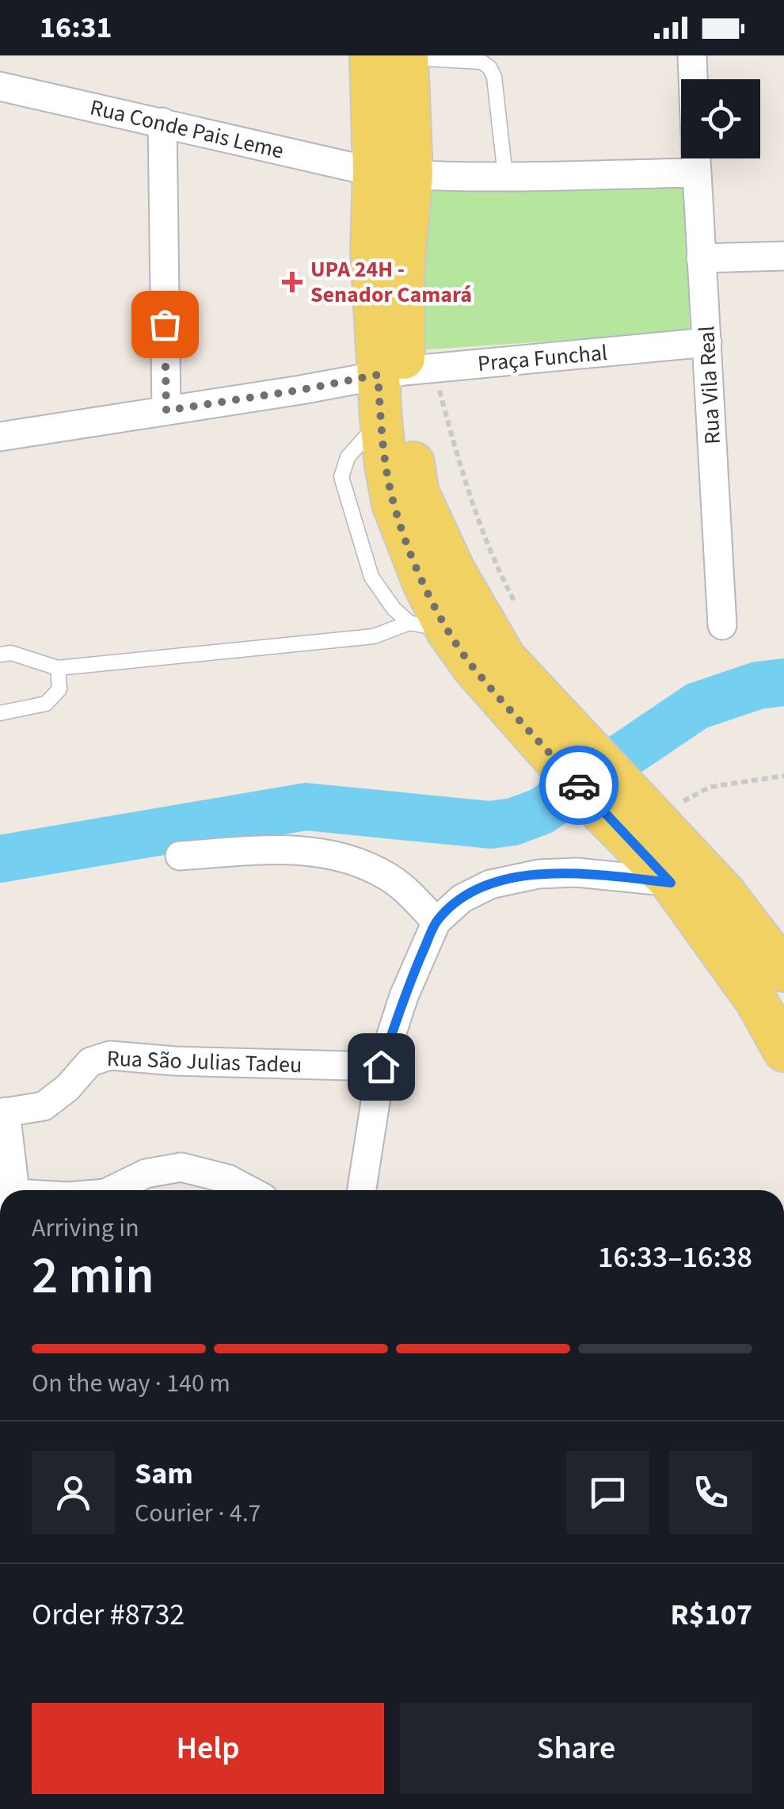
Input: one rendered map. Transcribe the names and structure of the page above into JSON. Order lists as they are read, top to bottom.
{
  "streets": {
    "street": [
      "Rua Conde Pais Leme",
      "Praça Funchal",
      "Rua Vila Real",
      "Rua São Julias Tadeu"
    ]
  },
  "crossings": [
    ["Praça Funchal", "Rua Vila Real"]
  ],
  "places": {
    "health": ["UPA 24H - Senador Camará"]
  },
  "page": {
    "status": "16:31",
    "heading": ["2 min", "Arriving in", "16:33–16:38"],
    "panel": [
      "Sam",
      "Courier · 4.7",
      "Order #8732",
      "R$107"
    ],
    "bar": "On the way · 140 m",
    "buttons": ["Help", "Share"]
  }
}
